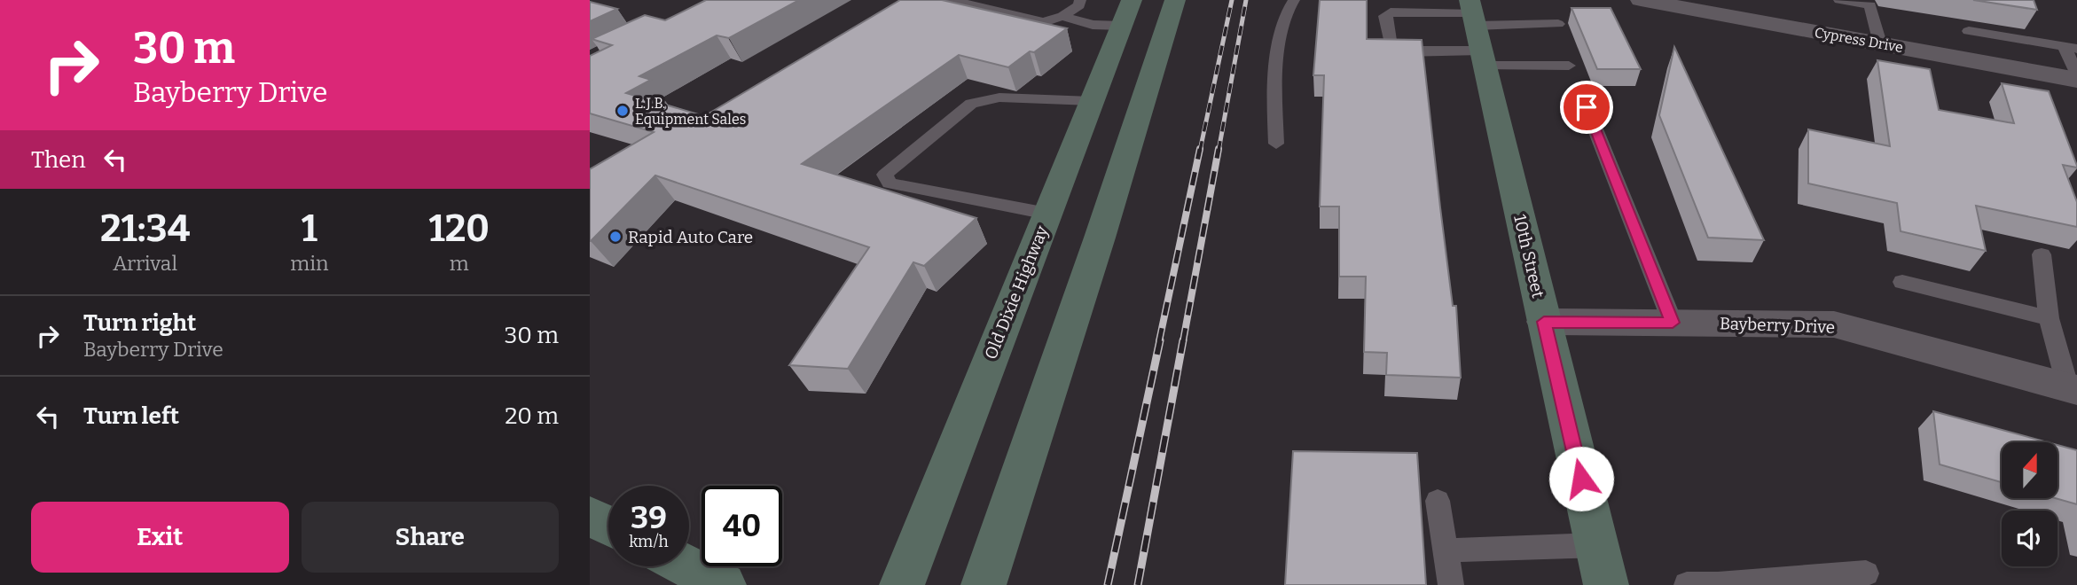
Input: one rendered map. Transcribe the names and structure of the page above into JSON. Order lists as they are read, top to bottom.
{
  "streets": {
    "main road": ["10th Street", "Old Dixie Highway"],
    "street": ["Cypress Drive", "Bayberry Drive"]
  },
  "crossings": [
    ["10th Street", "Bayberry Drive"]
  ],
  "places": ["L.J.B. Equipment Sales", "Rapid Auto Care"],
  "north": "top",
  "page": {
    "turn": ["30 m", "Bayberry Drive"],
    "then": "Then",
    "eta": [
      "21:34",
      "Arrival",
      "1",
      "min",
      "120",
      "m"
    ],
    "list": [
      {
        "name": "Turn right",
        "note": "Bayberry Drive",
        "value": "30 m"
      },
      {
        "name": "Turn left",
        "value": "20 m"
      }
    ],
    "speed": "39 km/h",
    "limit": "40",
    "buttons": ["Exit", "Share"]
  }
}
